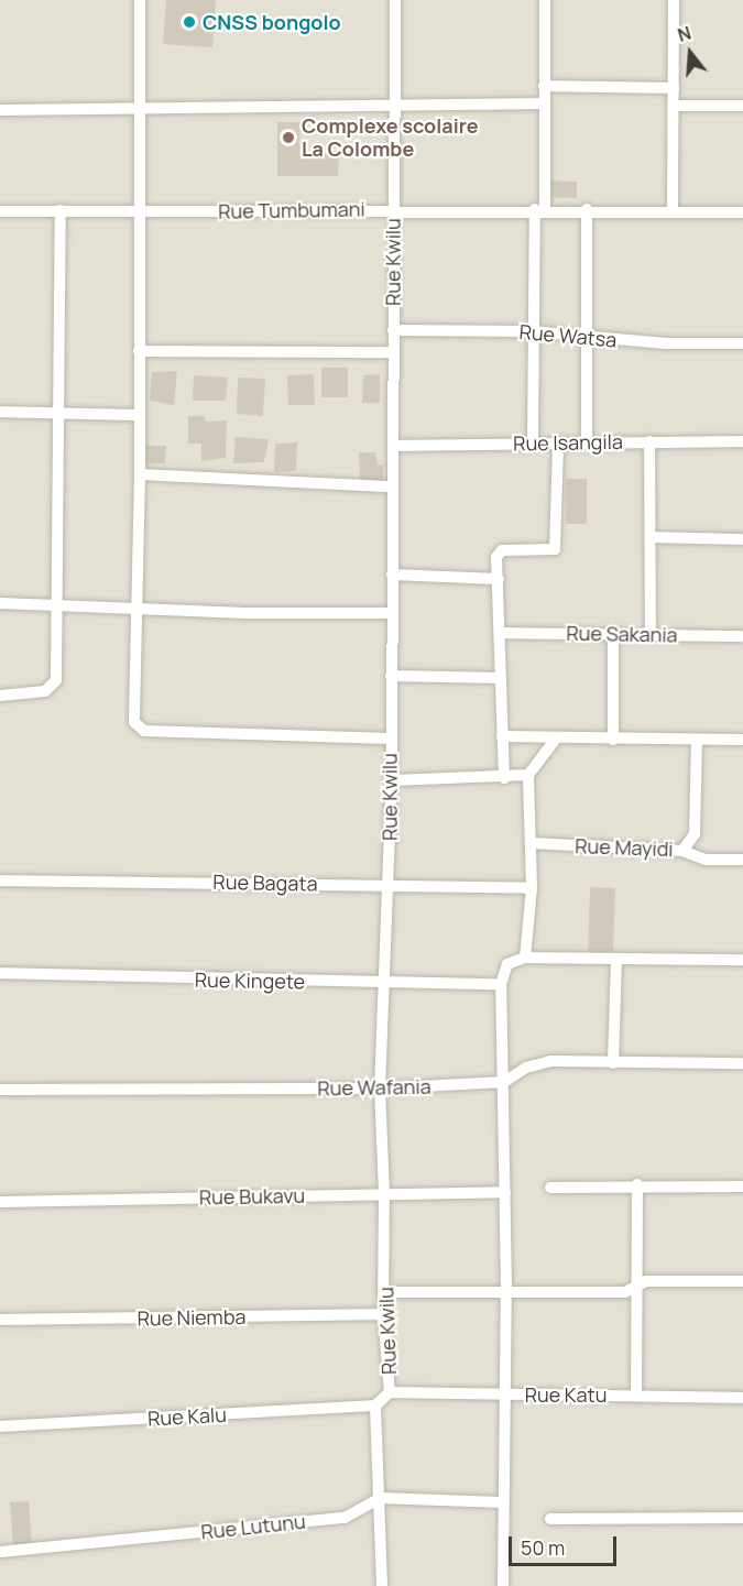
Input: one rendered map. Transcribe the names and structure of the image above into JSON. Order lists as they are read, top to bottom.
{
  "streets": {
    "street": [
      "Rue Tumbumani",
      "Rue Kwilu",
      "Rue Watsa",
      "Rue Isangila",
      "Rue Sakania",
      "Rue Mayidi",
      "Rue Bagata",
      "Rue Kingete",
      "Rue Wafania",
      "Rue Bukavu",
      "Rue Niemba",
      "Rue Katu",
      "Rue Kalu",
      "Rue Lutunu"
    ]
  },
  "crossings": [
    ["Rue Tumbumani", "Rue Kwilu"],
    ["Rue Kwilu", "Rue Watsa"],
    ["Rue Kwilu", "Rue Isangila"],
    ["Rue Kwilu", "Rue Bagata"],
    ["Rue Kwilu", "Rue Kingete"],
    ["Rue Kwilu", "Rue Wafania"],
    ["Rue Kwilu", "Rue Bukavu"],
    ["Rue Kwilu", "Rue Niemba"],
    ["Rue Kwilu", "Rue Katu"],
    ["Rue Kwilu", "Rue Kalu"]
  ],
  "places": ["CNSS bongolo", "Complexe scolaire La Colombe"],
  "scale_bar": "50 m",
  "north": "top"
}
